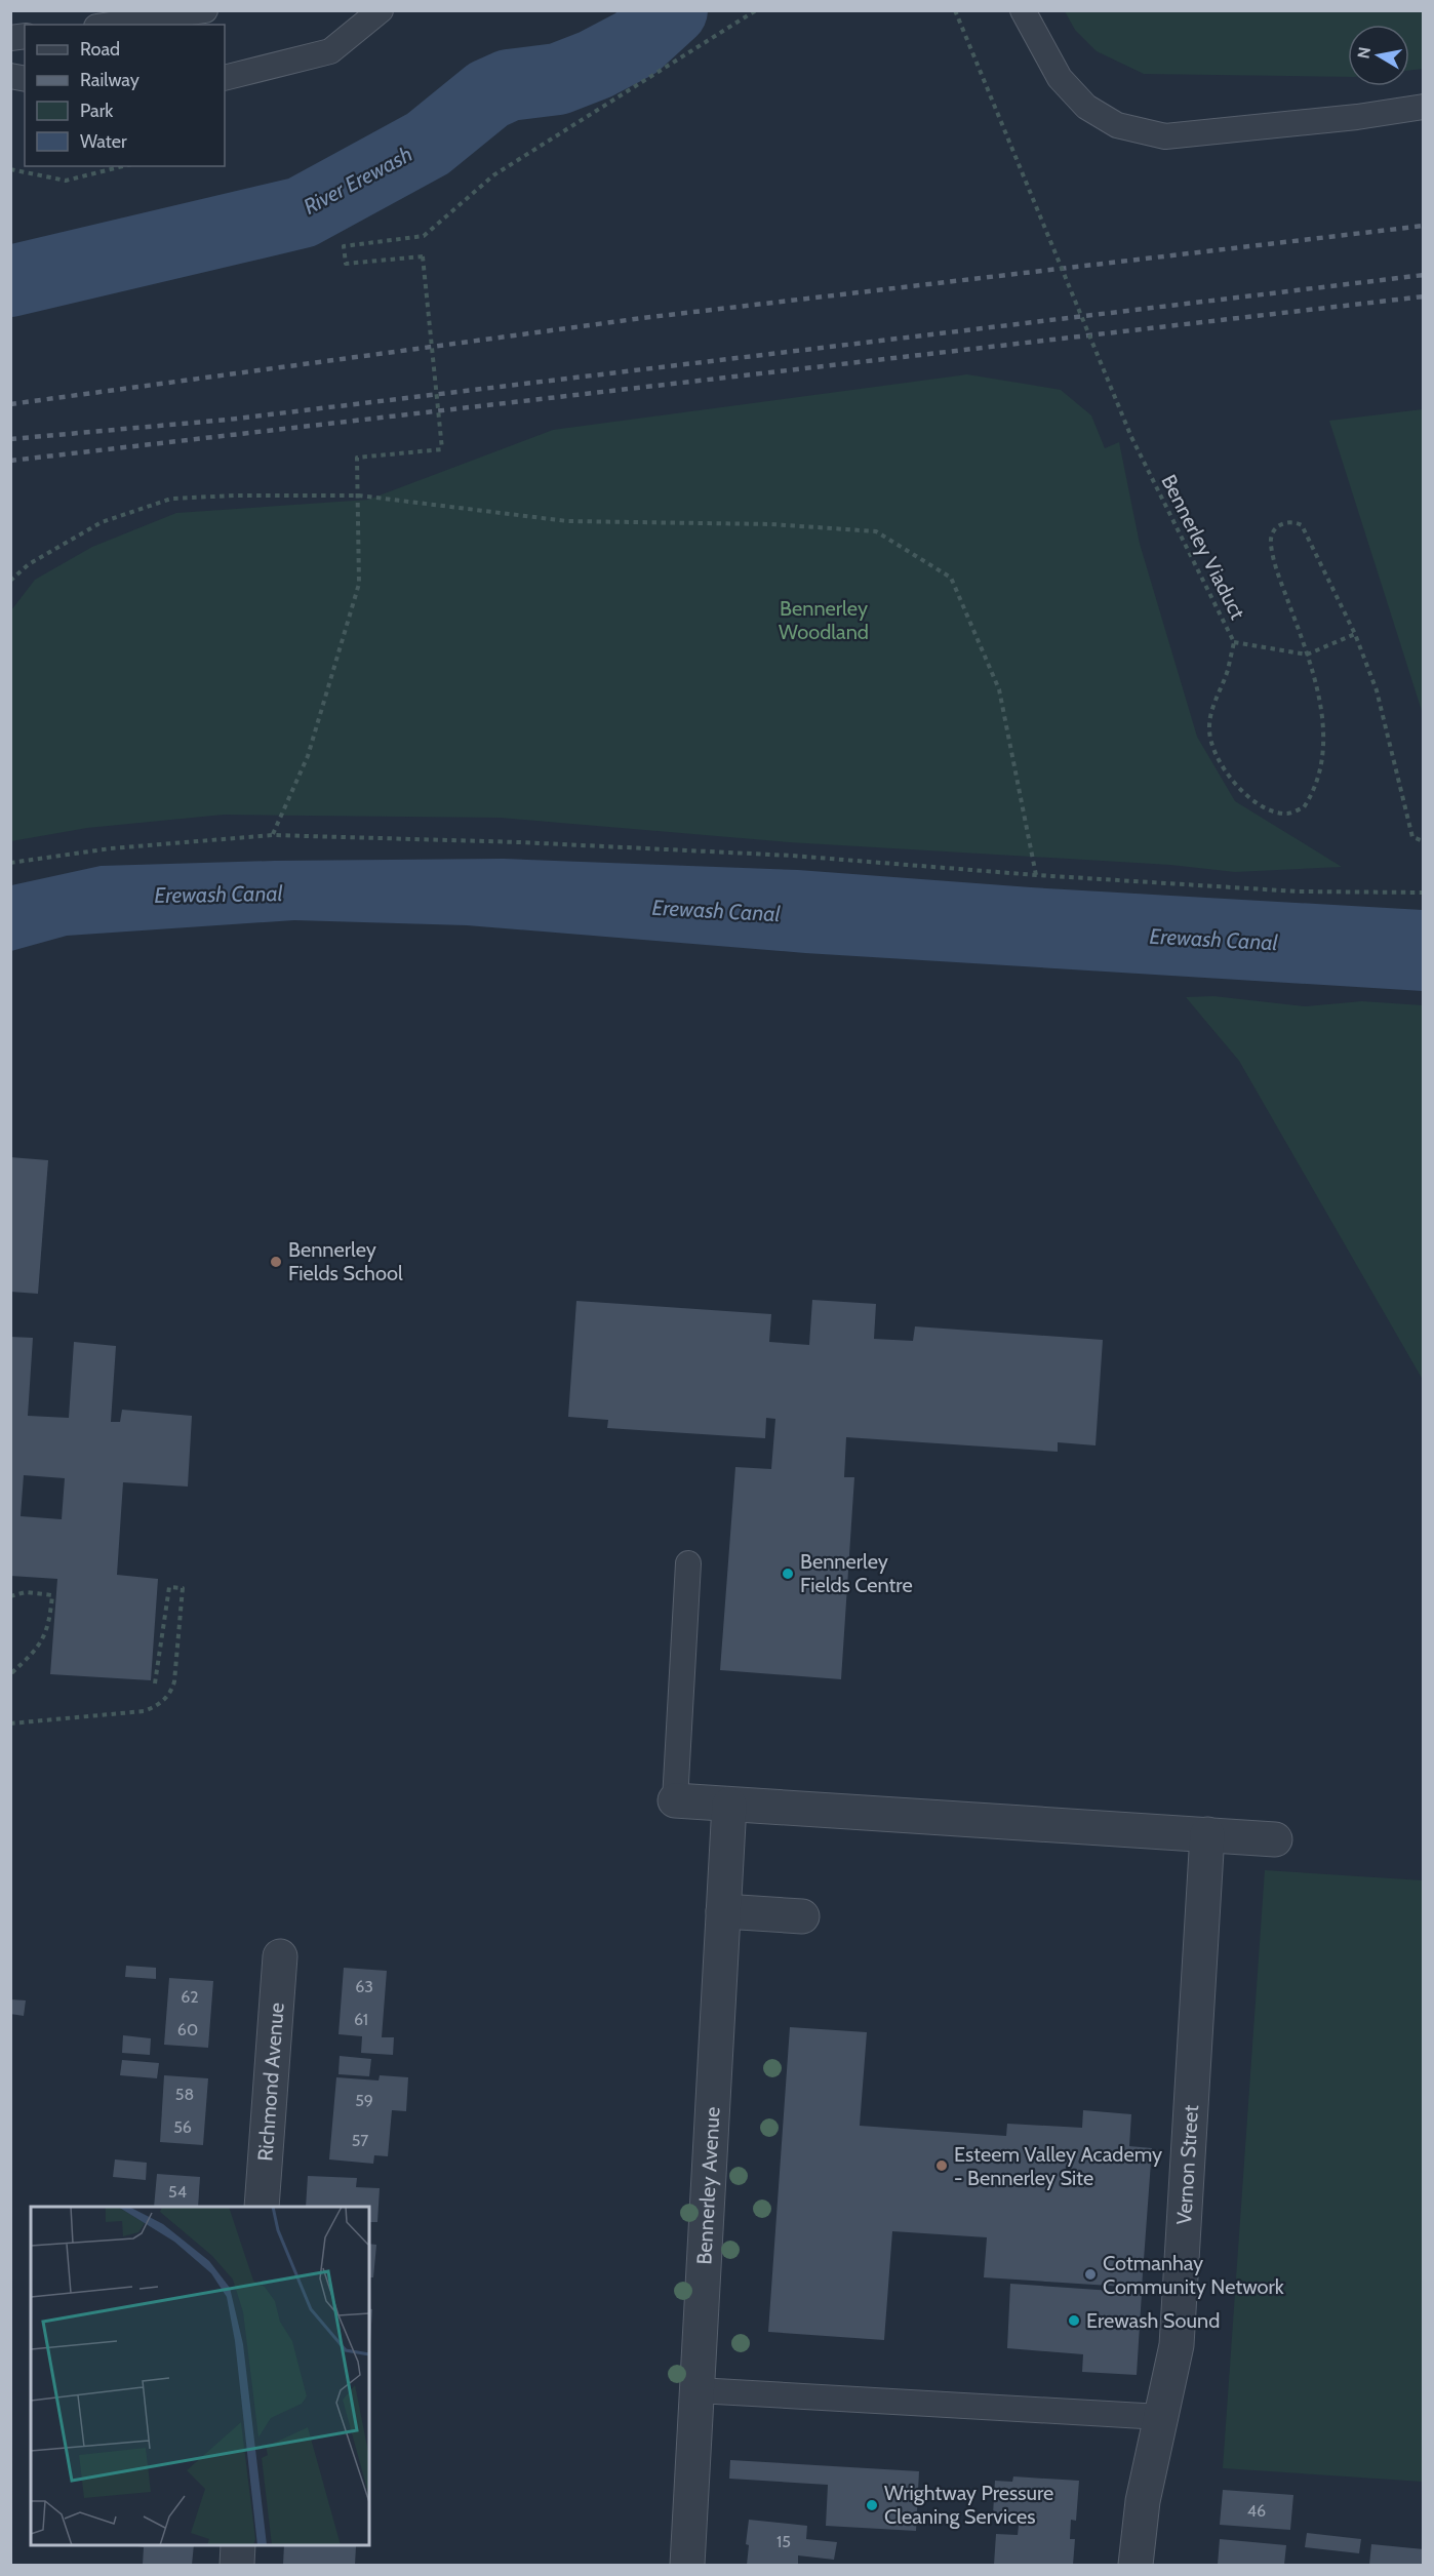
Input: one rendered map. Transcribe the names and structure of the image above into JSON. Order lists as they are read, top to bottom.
{
  "streets": {
    "street": ["Richmond Avenue", "Vernon Street", "Bennerley Avenue"],
    "path": ["Bennerley Viaduct"]
  },
  "water": ["River Erewash", "Erewash Canal"],
  "parks": ["Bennerley Woodland"],
  "places": [
    "Bennerley Fields School",
    "Bennerley Fields Centre",
    "Esteem Valley Academy - Bennerley Site",
    "Cotmanhay Community Network",
    "Erewash Sound",
    "Wrightway Pressure Cleaning Services"
  ],
  "house_numbers": [
    "63",
    "62",
    "61",
    "60",
    "58",
    "59",
    "56",
    "57",
    "54",
    "46",
    "15"
  ],
  "legend": [
    "Road",
    "Railway",
    "Park",
    "Water"
  ],
  "north": "left"
}
